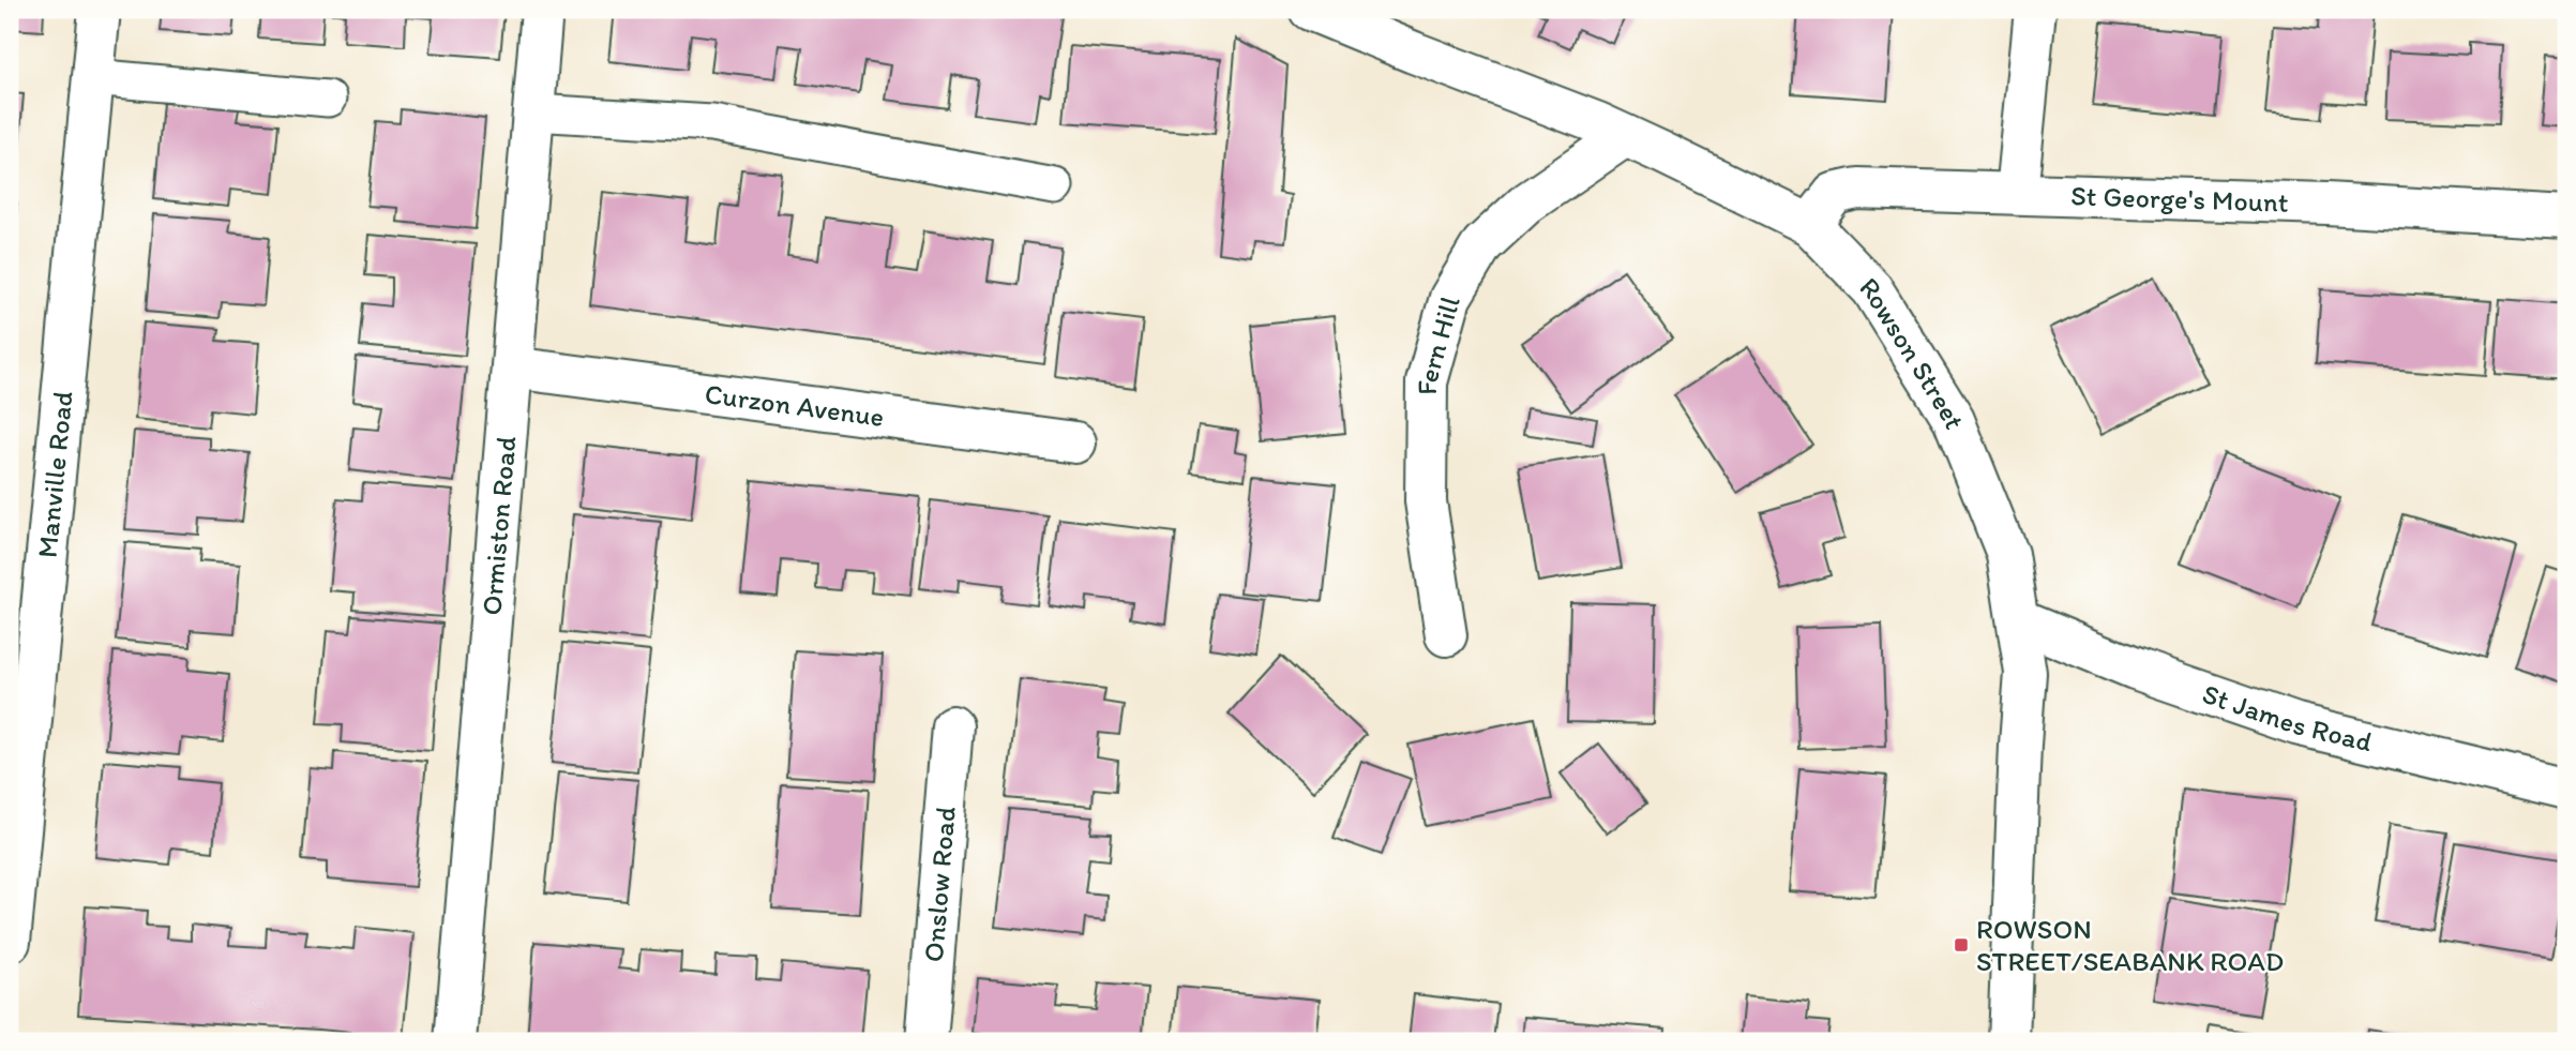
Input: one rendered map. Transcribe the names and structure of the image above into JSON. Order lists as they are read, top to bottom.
{
  "streets": {
    "street": [
      "St George's Mount",
      "Fern Hill",
      "Rowson Street",
      "Curzon Avenue",
      "Manville Road",
      "Ormiston Road",
      "St James Road",
      "Onslow Road"
    ]
  },
  "crossings": [
    ["St George's Mount", "Rowson Street"],
    ["Fern Hill", "Rowson Street"],
    ["Rowson Street", "St James Road"],
    ["Curzon Avenue", "Ormiston Road"]
  ],
  "places": {
    "transit": ["ROWSON STREET/SEABANK ROAD"]
  }
}
